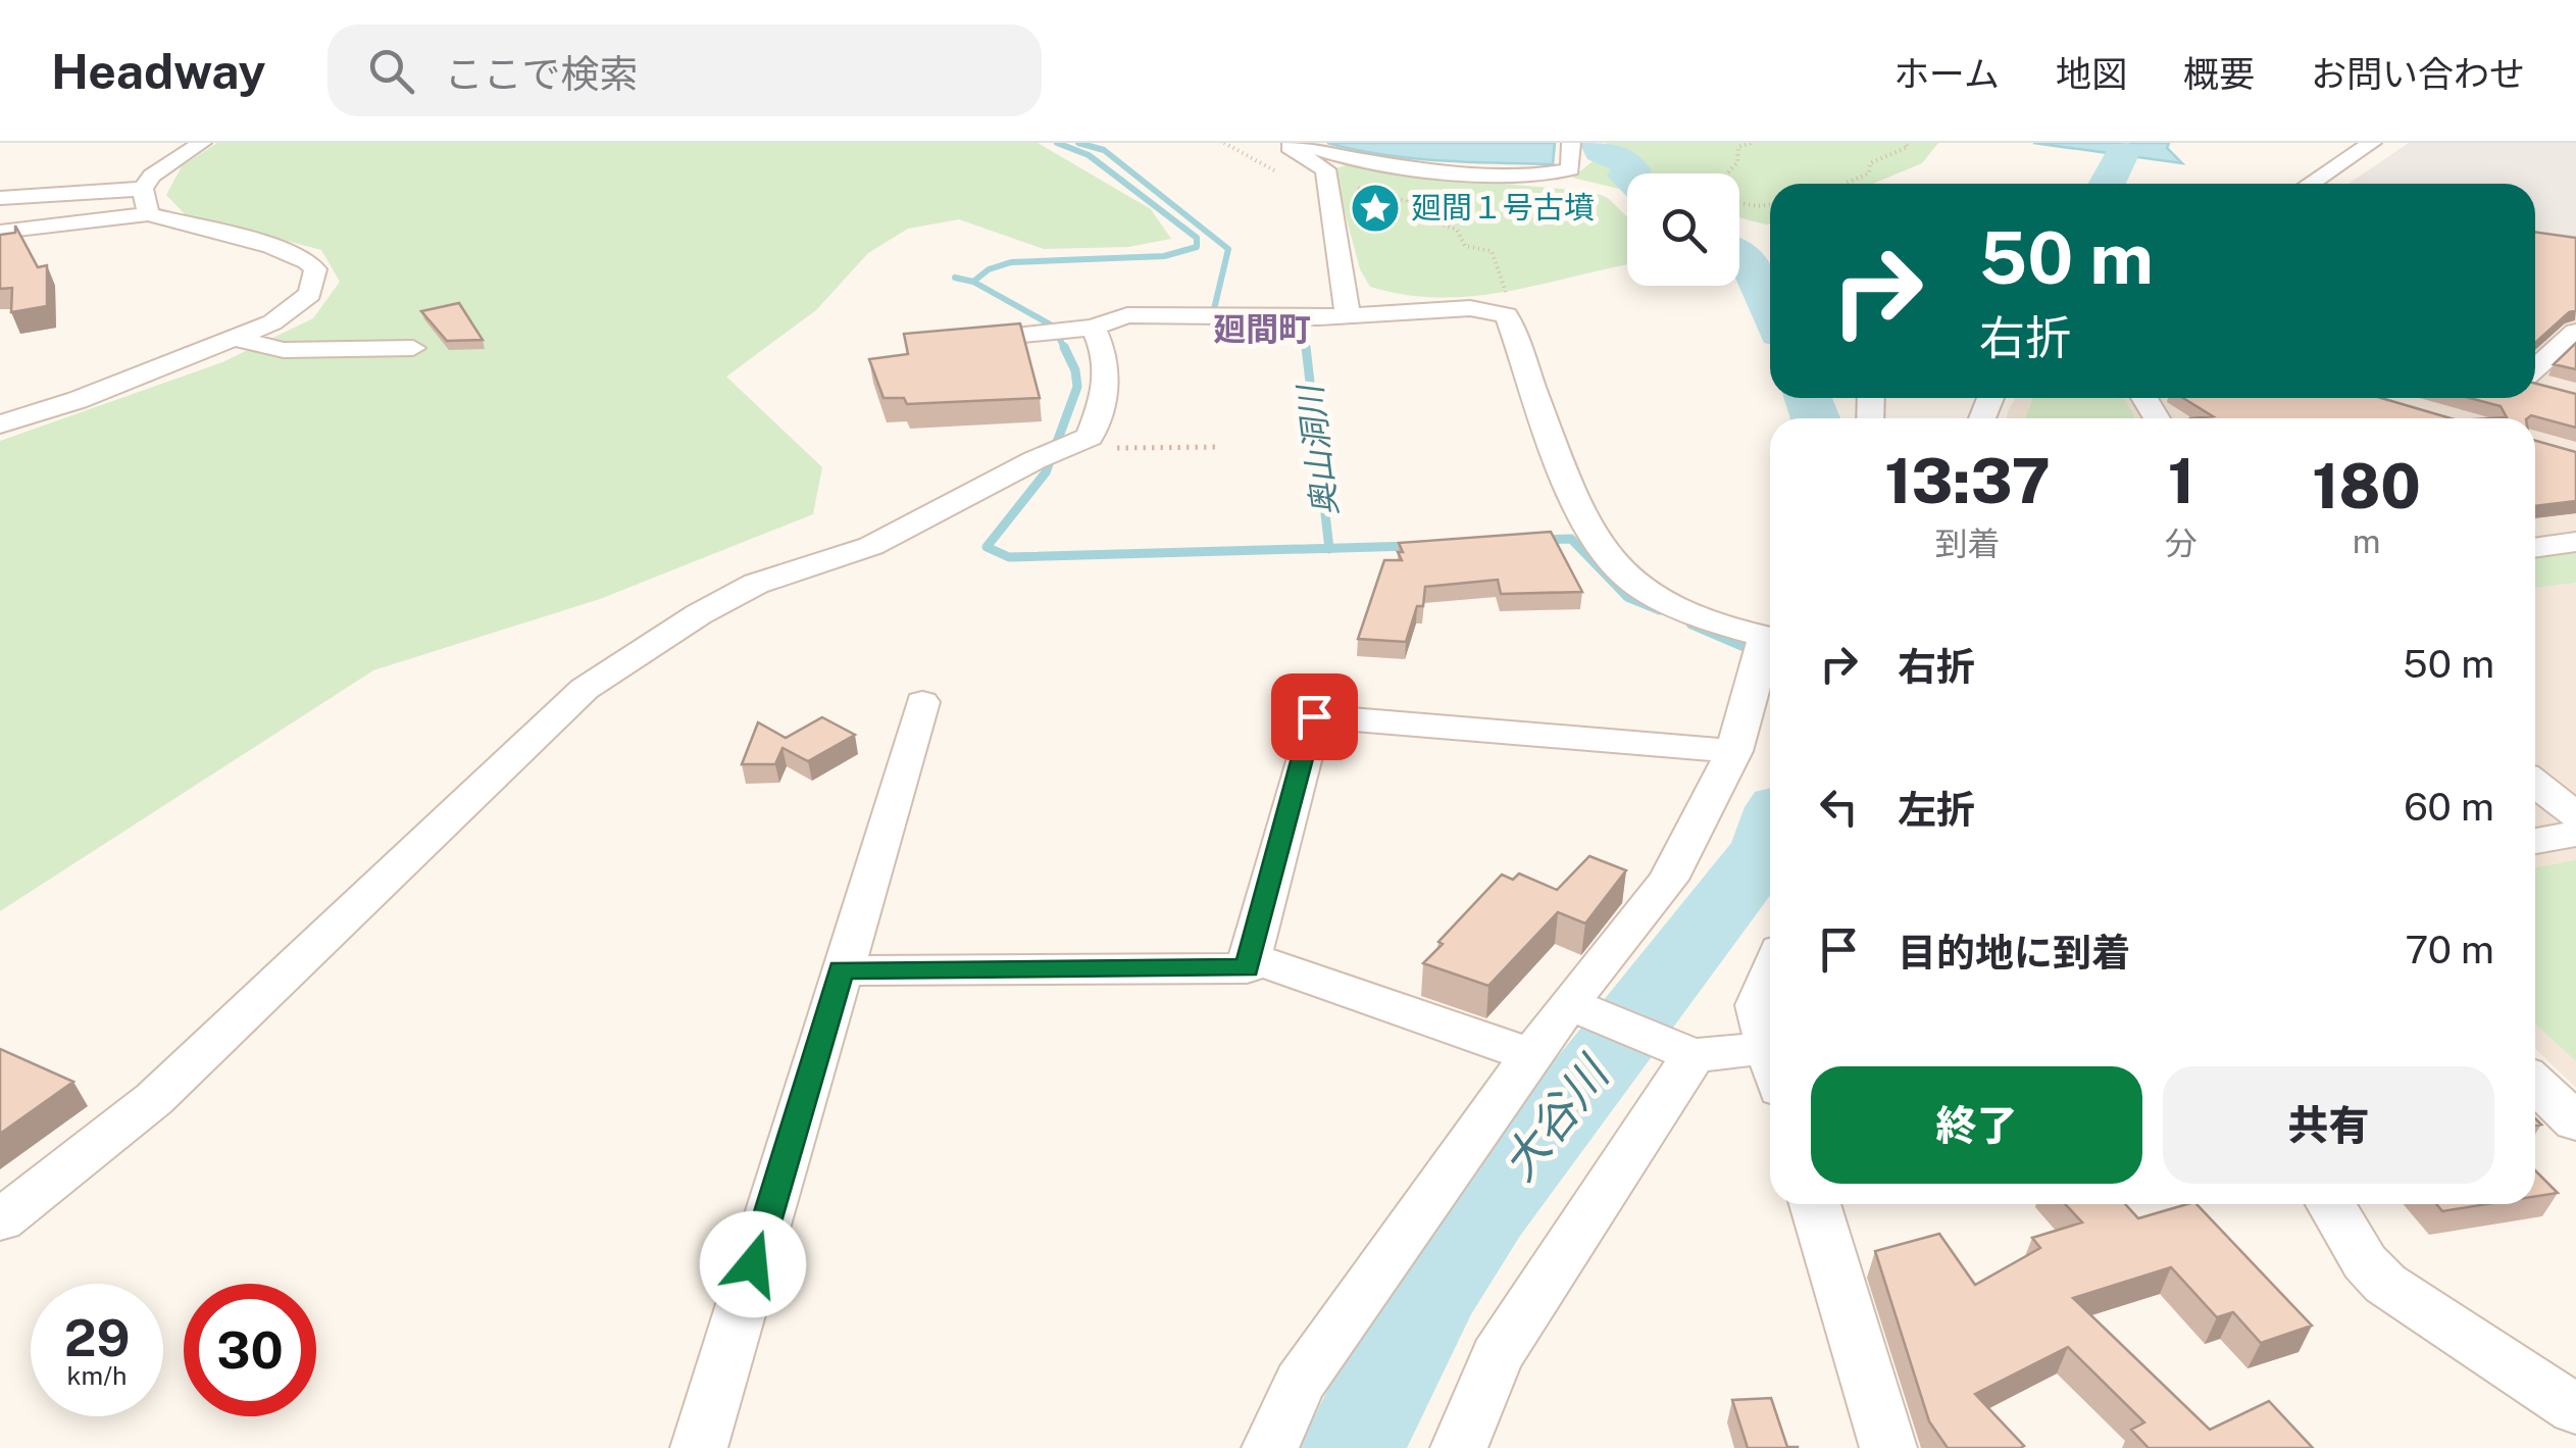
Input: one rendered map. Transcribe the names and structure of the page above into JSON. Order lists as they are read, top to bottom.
{
  "districts": ["廻間町"],
  "water": ["奥山洞川", "大谷川"],
  "places": {
    "place": ["廻間１号古墳"]
  },
  "page": {
    "header": "Headway",
    "search": "ここで検索",
    "nav": [
      "ホーム",
      "地図",
      "概要",
      "お問い合わせ"
    ],
    "turn": ["50 m", "右折"],
    "eta": [
      "13:37",
      "到着",
      "1",
      "分",
      "180",
      "m"
    ],
    "list": [
      {
        "name": "右折",
        "value": "50 m"
      },
      {
        "name": "左折",
        "value": "60 m"
      },
      {
        "name": "目的地に到着",
        "value": "70 m"
      }
    ],
    "buttons": ["終了", "共有"],
    "speed": "29 km/h",
    "limit": "30"
  }
}
